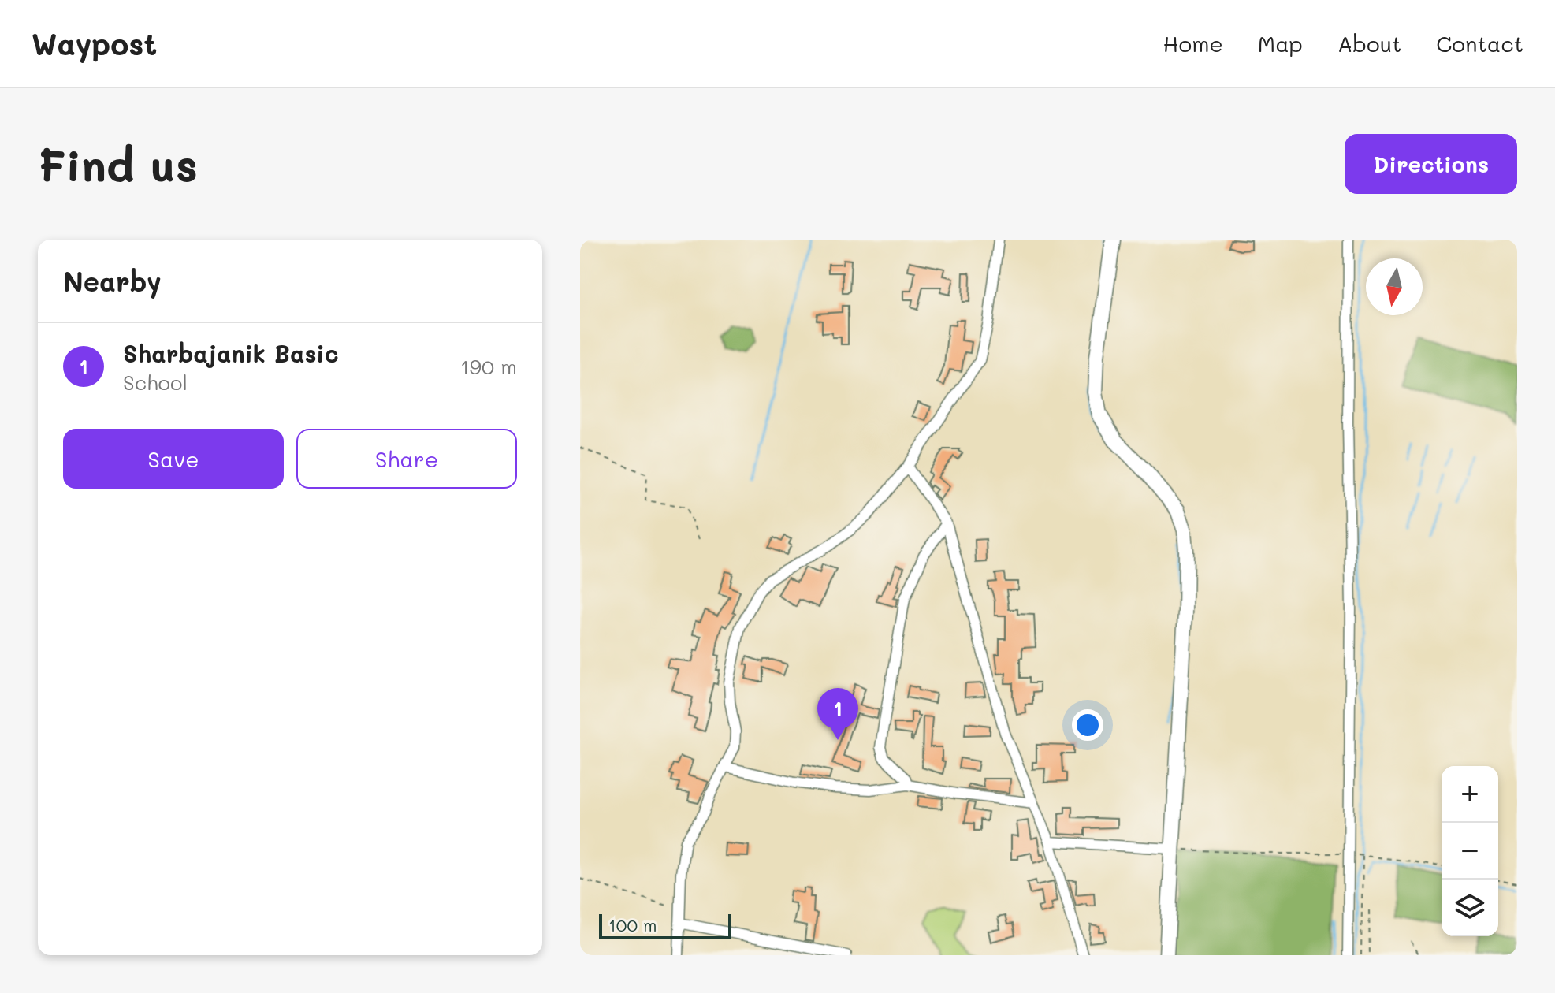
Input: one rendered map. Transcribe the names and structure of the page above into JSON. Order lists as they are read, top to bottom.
{
  "scale_bar": "100 m",
  "north": "bottom",
  "page": {
    "header": "Waypost",
    "nav": [
      "Home",
      "Map",
      "About",
      "Contact"
    ],
    "buttons": [
      "Directions",
      ["Save", "Share"]
    ],
    "title": "Find us",
    "heading": "Nearby",
    "list": [
      {
        "mark": "1",
        "name": "Sharbajanik Basic",
        "note": "School",
        "value": "190 m"
      }
    ],
    "pins": "1",
    "map_buttons": ["+", "−"],
    "scale": "100 m"
  }
}
